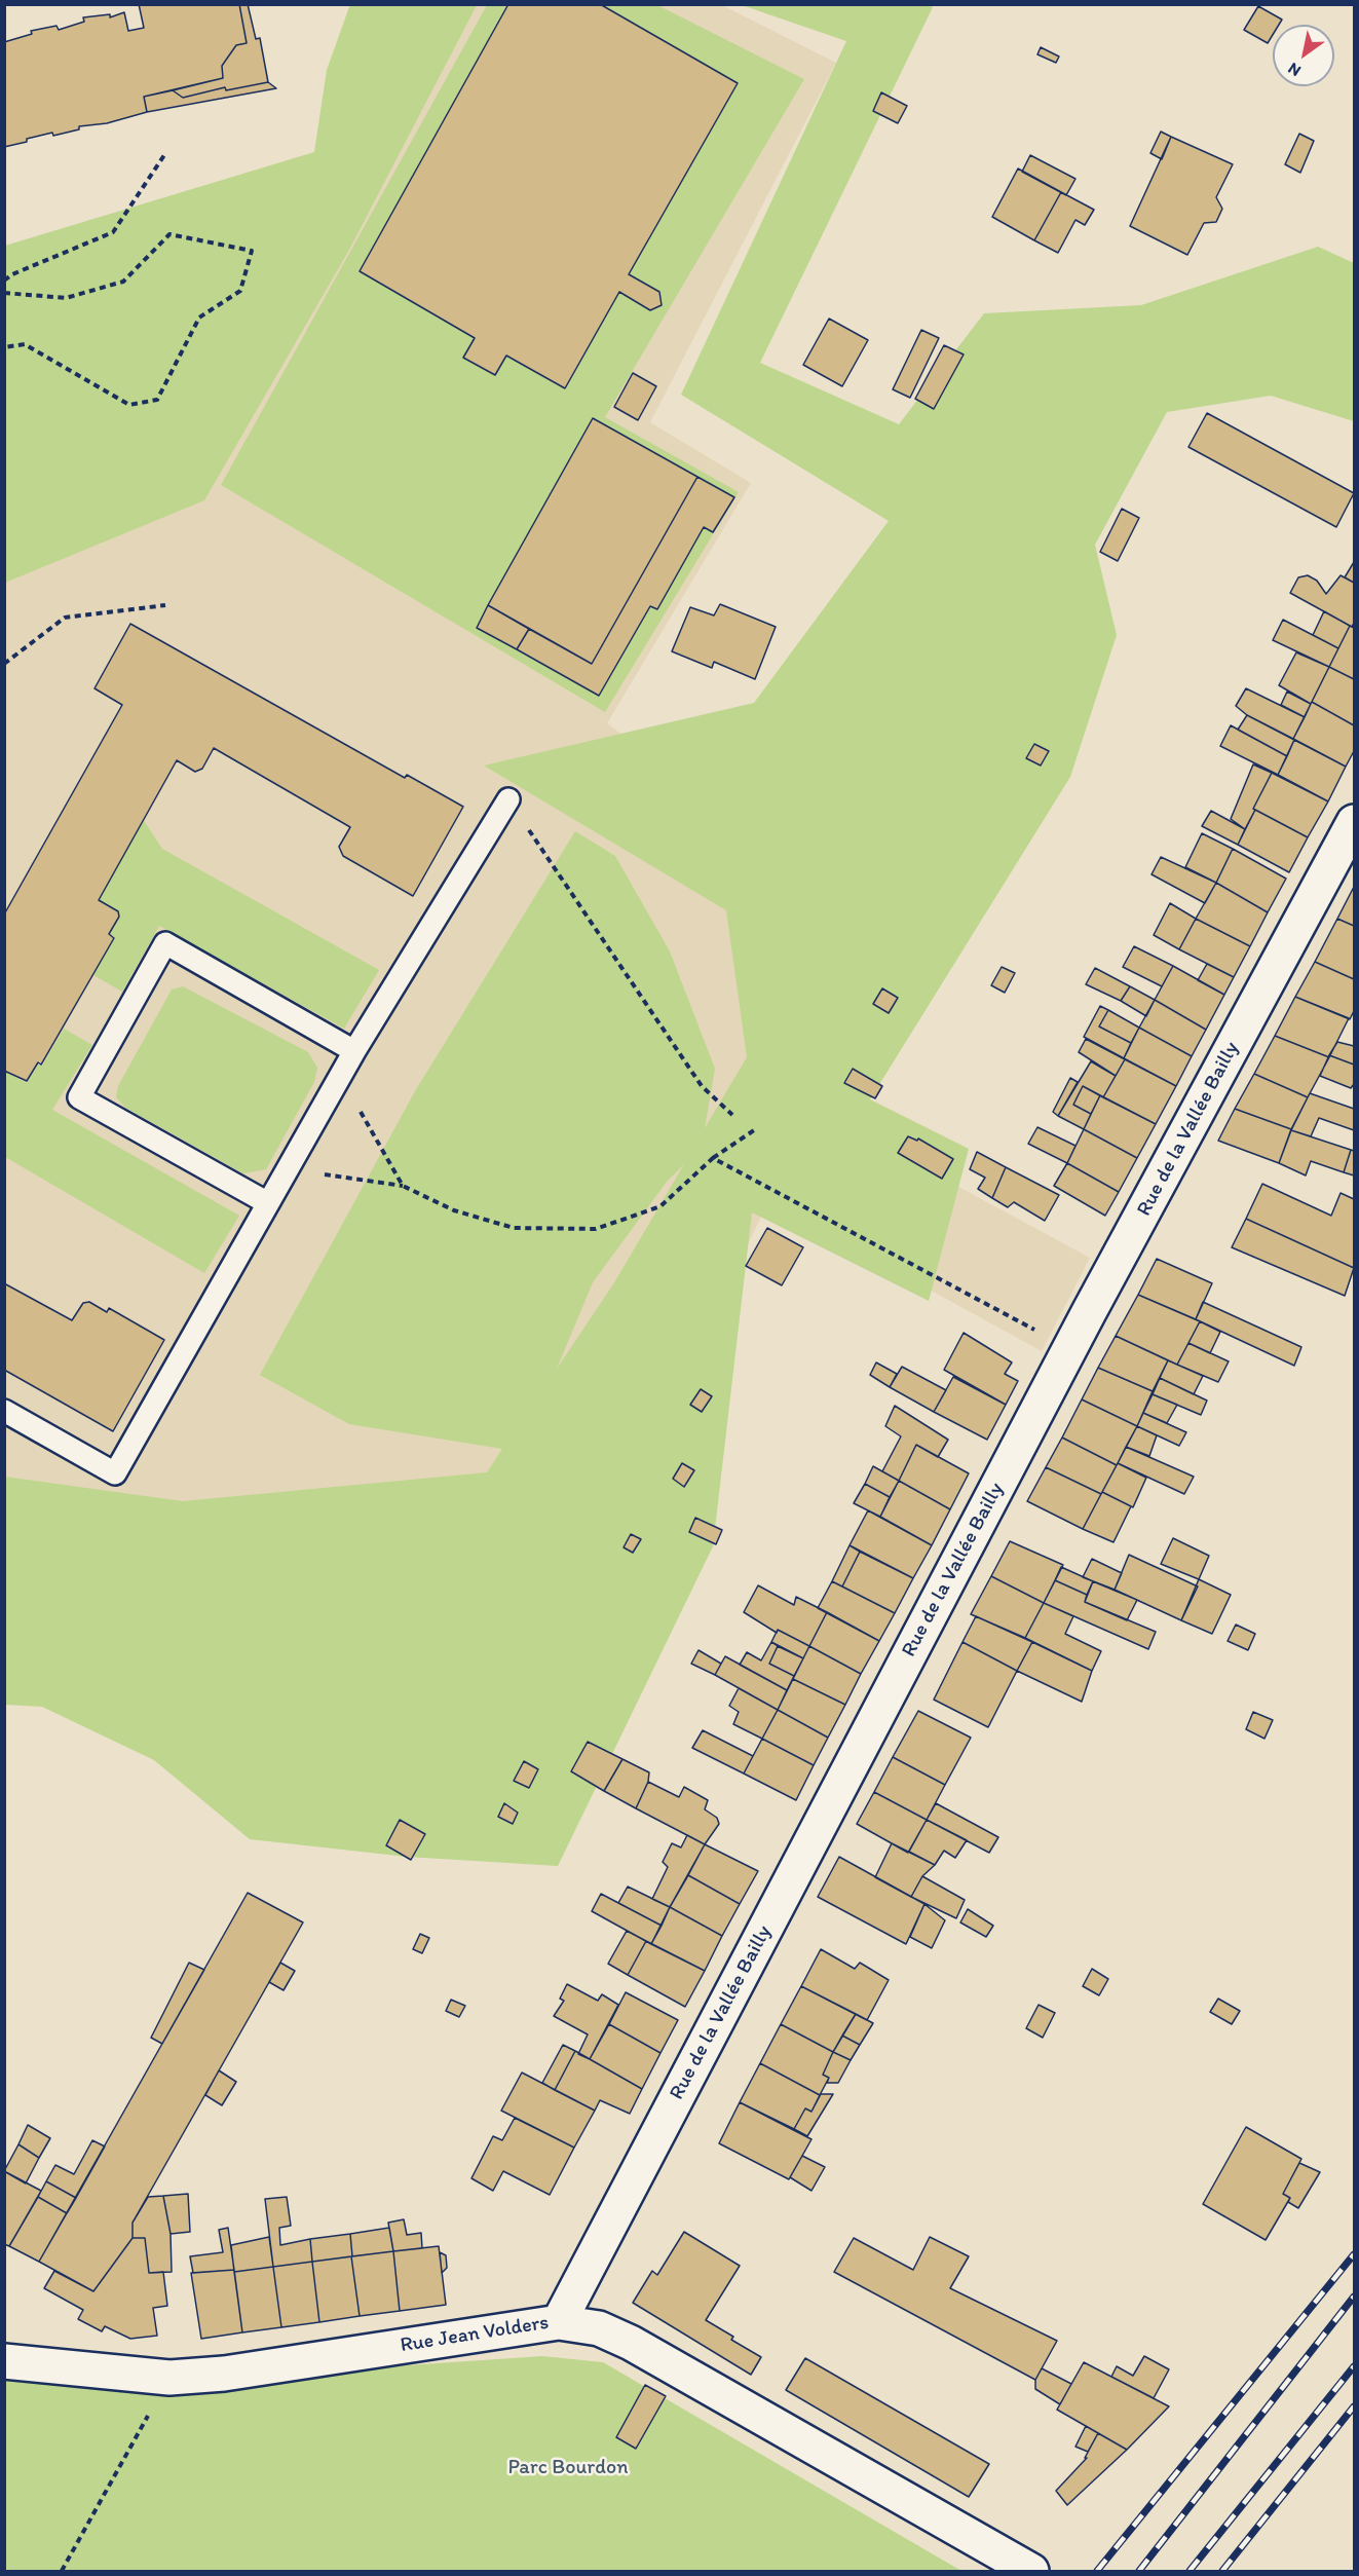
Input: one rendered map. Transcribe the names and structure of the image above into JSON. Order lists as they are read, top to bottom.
{
  "streets": {
    "street": ["Rue de la Vallée Bailly", "Rue Jean Volders"]
  },
  "crossings": [
    ["Rue de la Vallée Bailly", "Rue Jean Volders"]
  ],
  "parks": ["Parc Bourdon"],
  "north": "bottom left"
}
